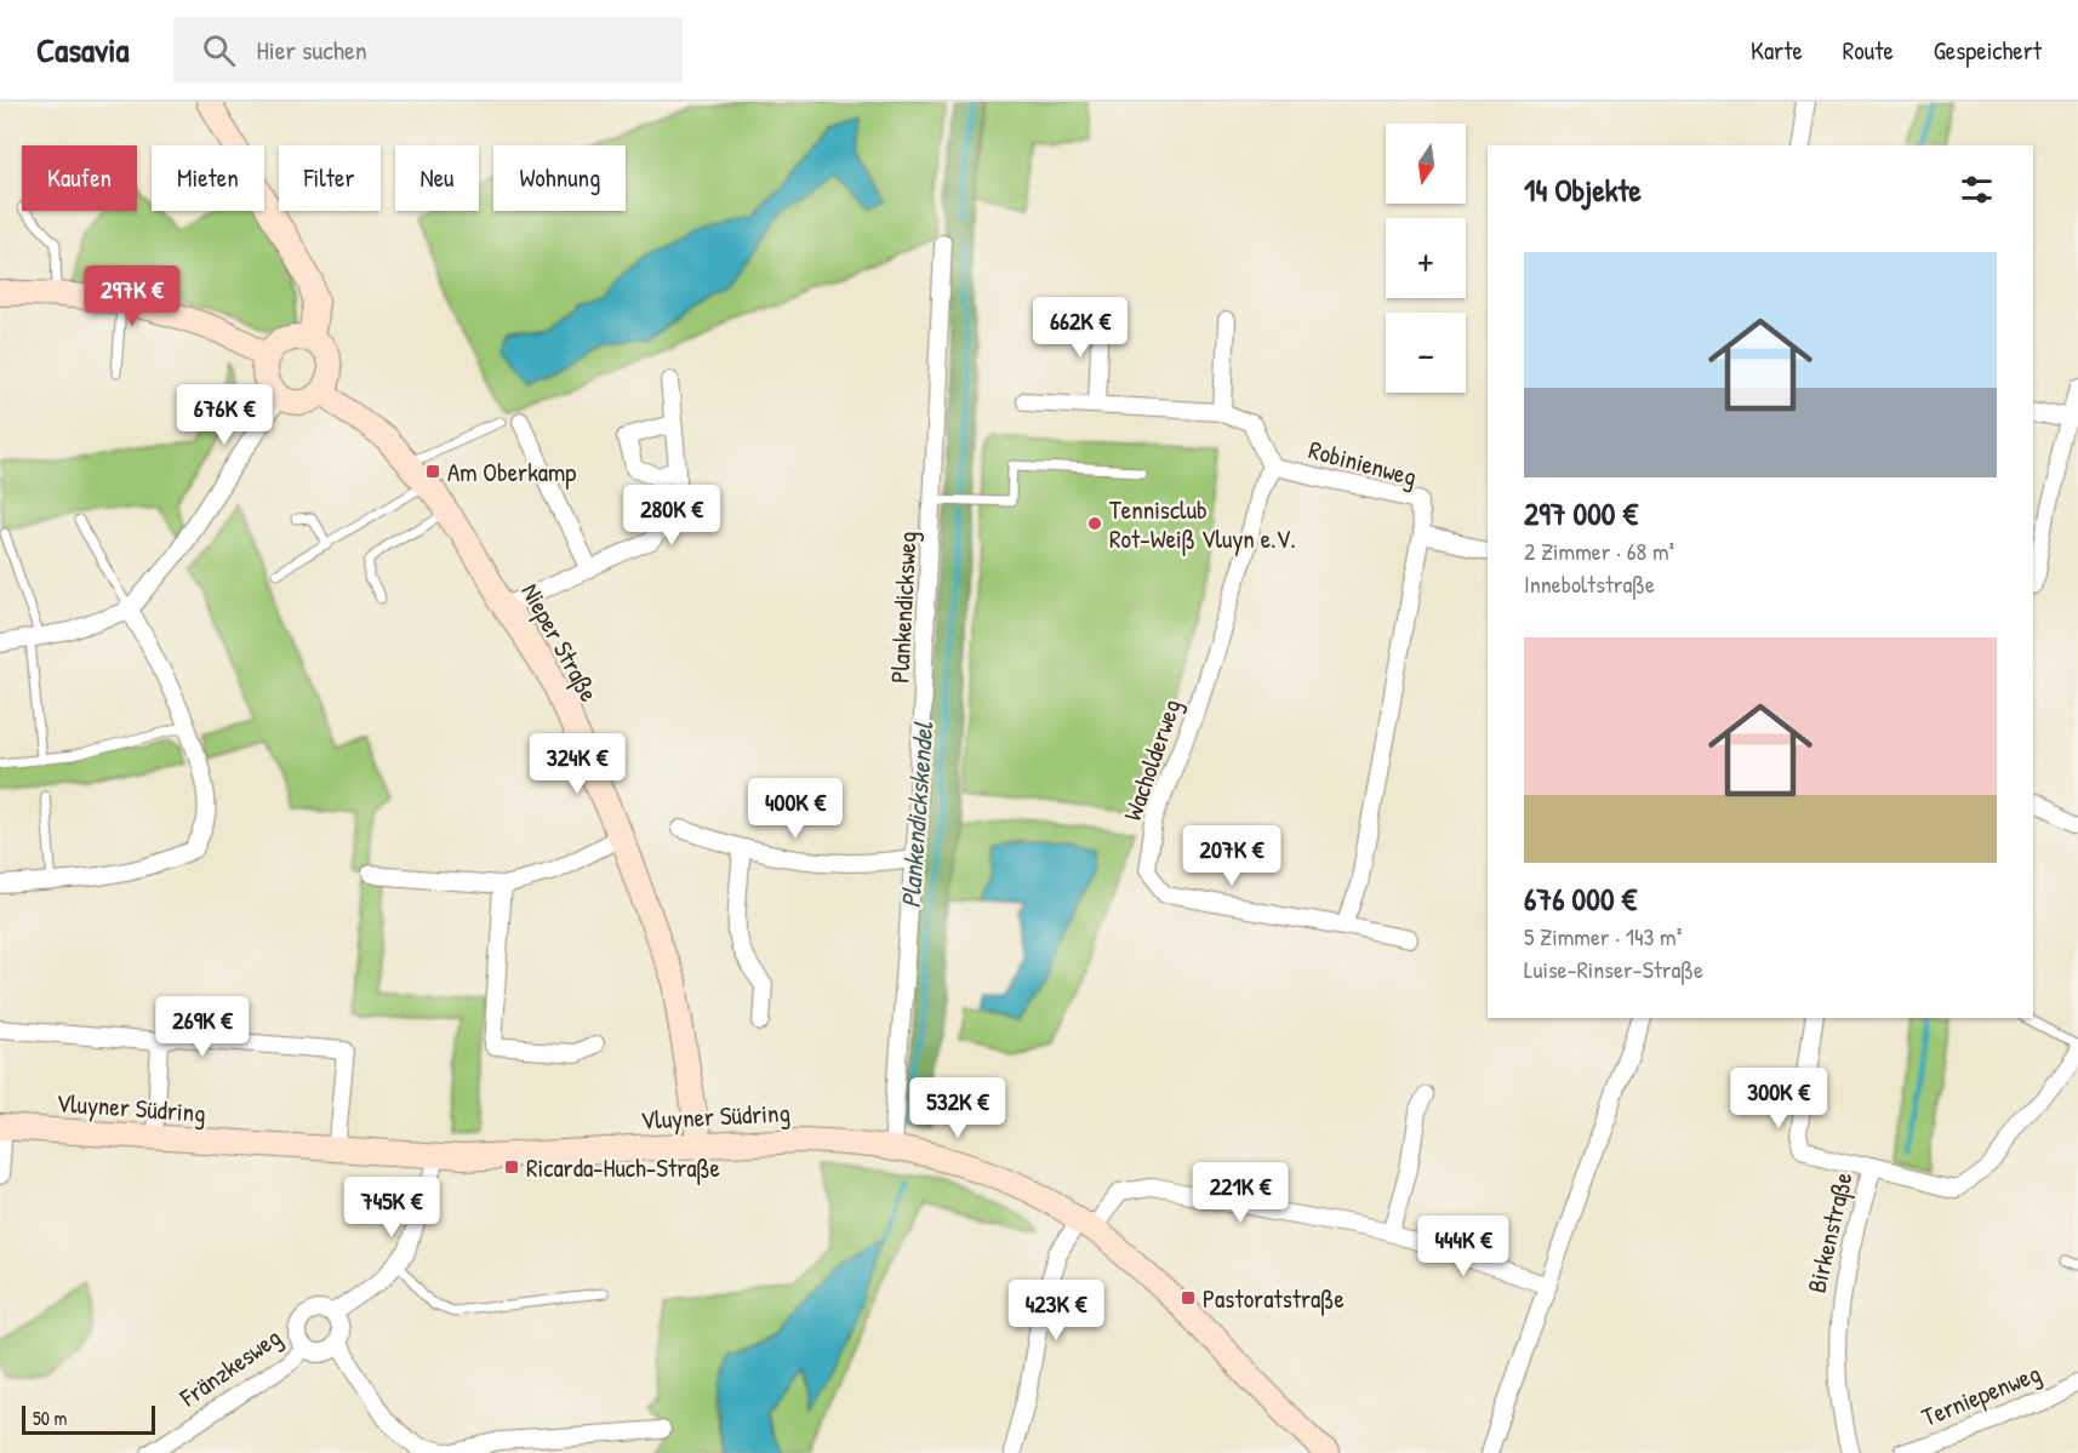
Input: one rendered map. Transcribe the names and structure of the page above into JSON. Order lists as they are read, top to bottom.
{
  "streets": {
    "street": [
      "Robinienweg",
      "Plankendicksweg",
      "Nieper Straße",
      "Wacholderweg",
      "Vluyner Südring",
      "Birkenstraße",
      "Fränzkesweg",
      "Terniepenweg"
    ]
  },
  "crossings": [
    ["Robinienweg", "Wacholderweg"],
    ["Plankendicksweg", "Vluyner Südring"],
    ["Nieper Straße", "Vluyner Südring"],
    ["Vluyner Südring", "Fränzkesweg"]
  ],
  "water": ["Plankendickskendel"],
  "places": {
    "transit": ["Am Oberkamp", "Ricarda-Huch-Straße", "Pastoratstraße"],
    "other": ["Tennisclub Rot-Weiß Vluyn e.V."]
  },
  "scale_bar": "50 m",
  "north": "bottom",
  "page": {
    "header": "Casavia",
    "search": "Hier suchen",
    "nav": ["Karte", "Route", "Gespeichert"],
    "map_buttons": ["+", "−"],
    "chip": [
      "Kaufen",
      "Mieten",
      "Filter",
      "Neu",
      "Wohnung"
    ],
    "heading": "14 Objekte",
    "list": [
      {
        "name": "297 000 €",
        "note": "2 Zimmer · 68 m² · Inneboltstraße"
      },
      {
        "name": "676 000 €",
        "note": "5 Zimmer · 143 m² · Luise-Rinser-Straße"
      }
    ],
    "price": [
      "297K €",
      "662K €",
      "676K €",
      "280K €",
      "324K €",
      "400K €",
      "207K €",
      "269K €",
      "300K €",
      "532K €",
      "221K €",
      "745K €",
      "444K €",
      "423K €"
    ],
    "scale": "50 m"
  }
}
